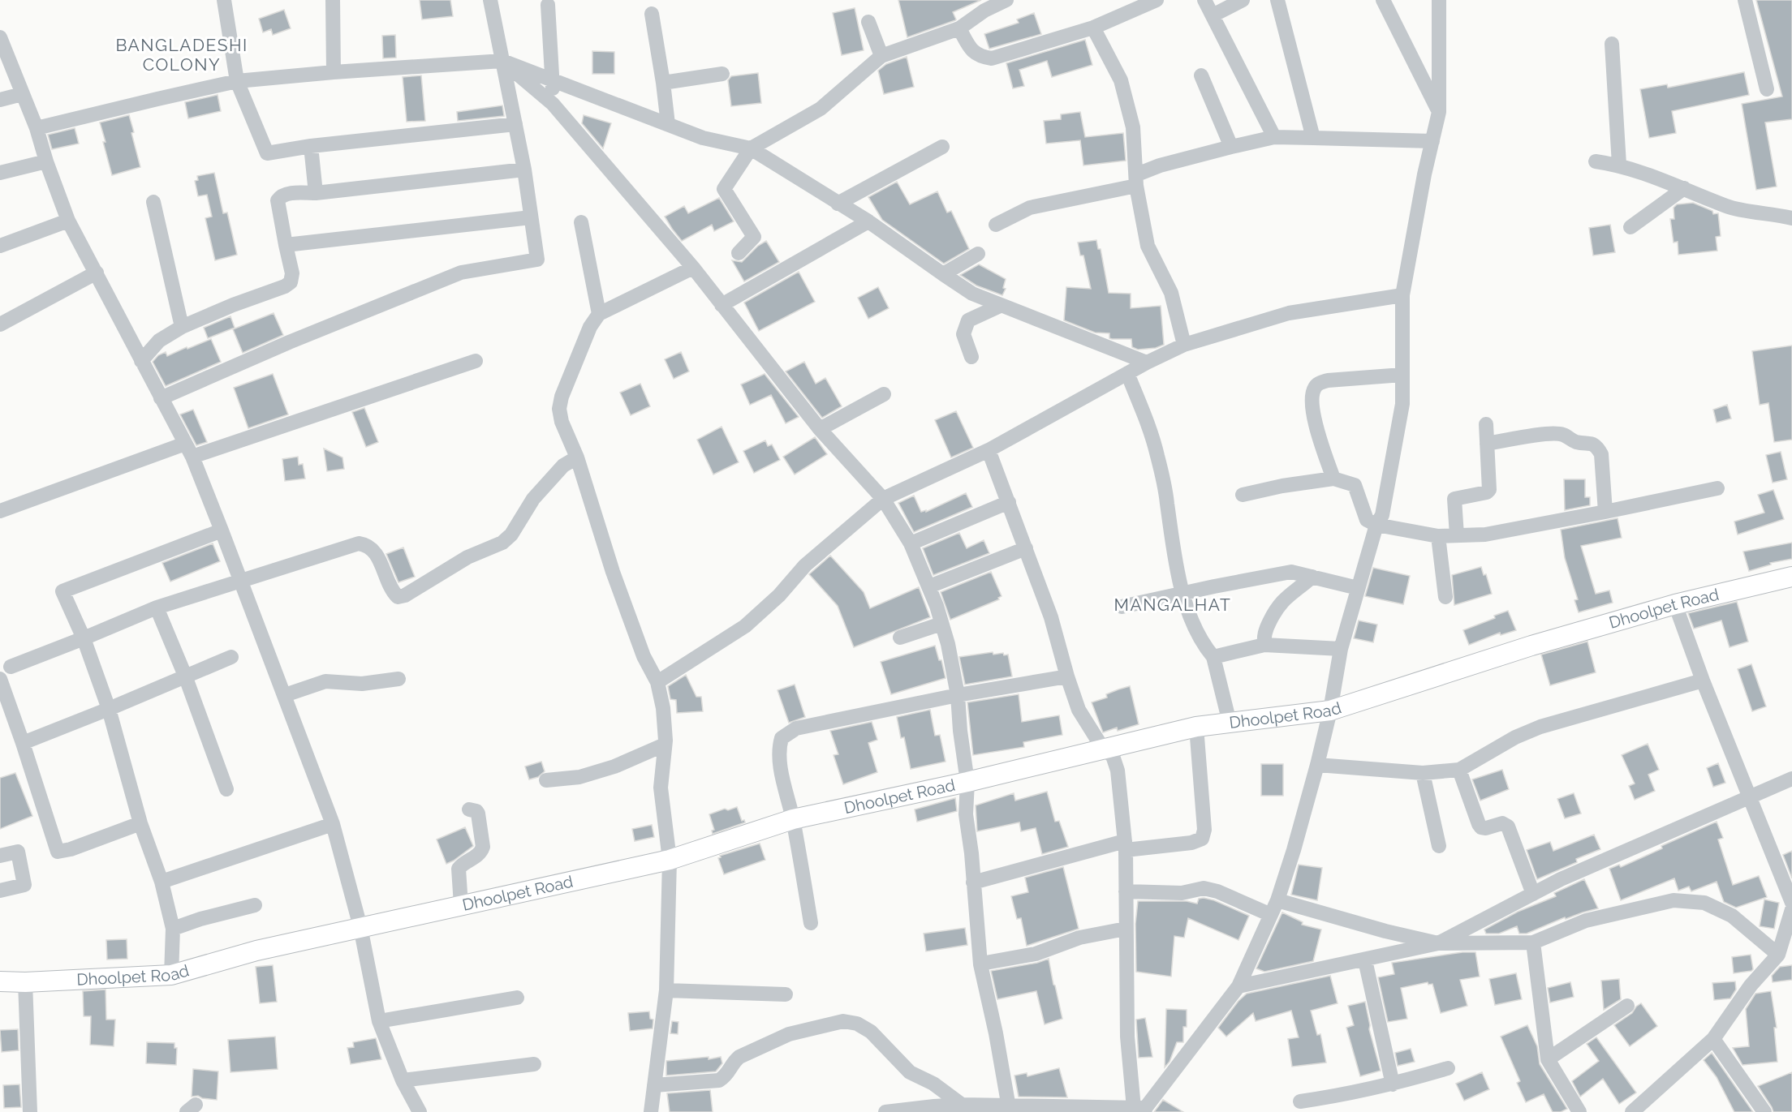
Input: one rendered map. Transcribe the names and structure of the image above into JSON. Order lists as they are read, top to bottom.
{
  "streets": {
    "main road": ["Dhoolpet Road"]
  },
  "districts": ["BANGLADESHI COLONY", "MANGALHAT"]
}
